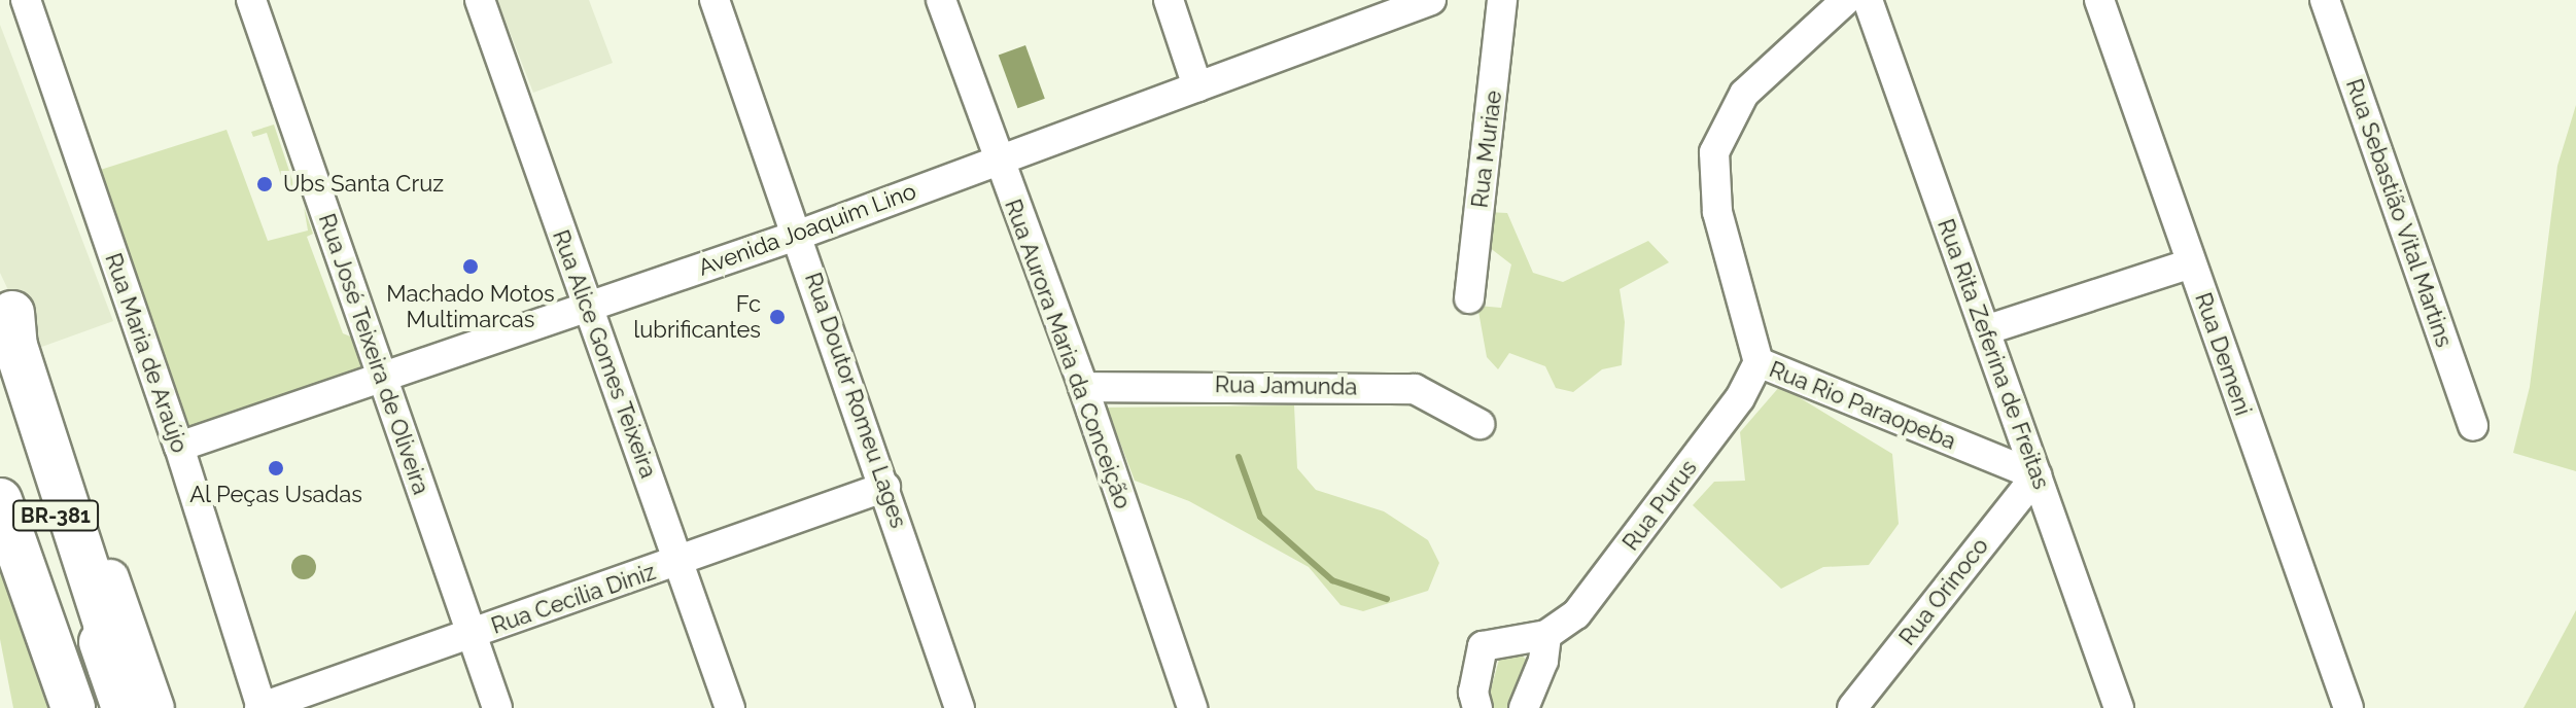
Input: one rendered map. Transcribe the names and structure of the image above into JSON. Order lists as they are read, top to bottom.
{
  "streets": {
    "highway": ["BR-381"],
    "street": [
      "Rua Muriae",
      "Rua Sebastião Vital Martins",
      "Avenida Joaquim Lino",
      "Rua Maria de Araújo",
      "Rua José Teixeira de Oliveira",
      "Rua Alice Gomes Teixeira",
      "Rua Aurora Maria da Conceição",
      "Rua Rita Zeferina de Freitas",
      "Rua Demeni",
      "Rua Jamunda",
      "Rua Doutor Romeu Lages",
      "Rua Rio Paraopeba",
      "Rua Purus",
      "Rua Orinoco",
      "Rua Cecília Diniz"
    ]
  },
  "crossings": [
    ["Avenida Joaquim Lino", "Rua Maria de Araújo"],
    ["Avenida Joaquim Lino", "Rua José Teixeira de Oliveira"],
    ["Avenida Joaquim Lino", "Rua Alice Gomes Teixeira"],
    ["Avenida Joaquim Lino", "Rua Aurora Maria da Conceição"],
    ["Avenida Joaquim Lino", "Rua Doutor Romeu Lages"],
    ["Rua Maria de Araújo", "Rua Cecília Diniz"],
    ["Rua José Teixeira de Oliveira", "Rua Cecília Diniz"],
    ["Rua Alice Gomes Teixeira", "Rua Cecília Diniz"],
    ["Rua Aurora Maria da Conceição", "Rua Jamunda"],
    ["Rua Rita Zeferina de Freitas", "Rua Rio Paraopeba"],
    ["Rua Rita Zeferina de Freitas", "Rua Orinoco"],
    ["Rua Doutor Romeu Lages", "Rua Cecília Diniz"],
    ["Rua Rio Paraopeba", "Rua Purus"],
    ["Rua Rio Paraopeba", "Rua Orinoco"]
  ],
  "places": [
    "Ubs Santa Cruz",
    "Machado Motos Multimarcas",
    "Fc lubrificantes",
    "Al Peças Usadas"
  ]
}
